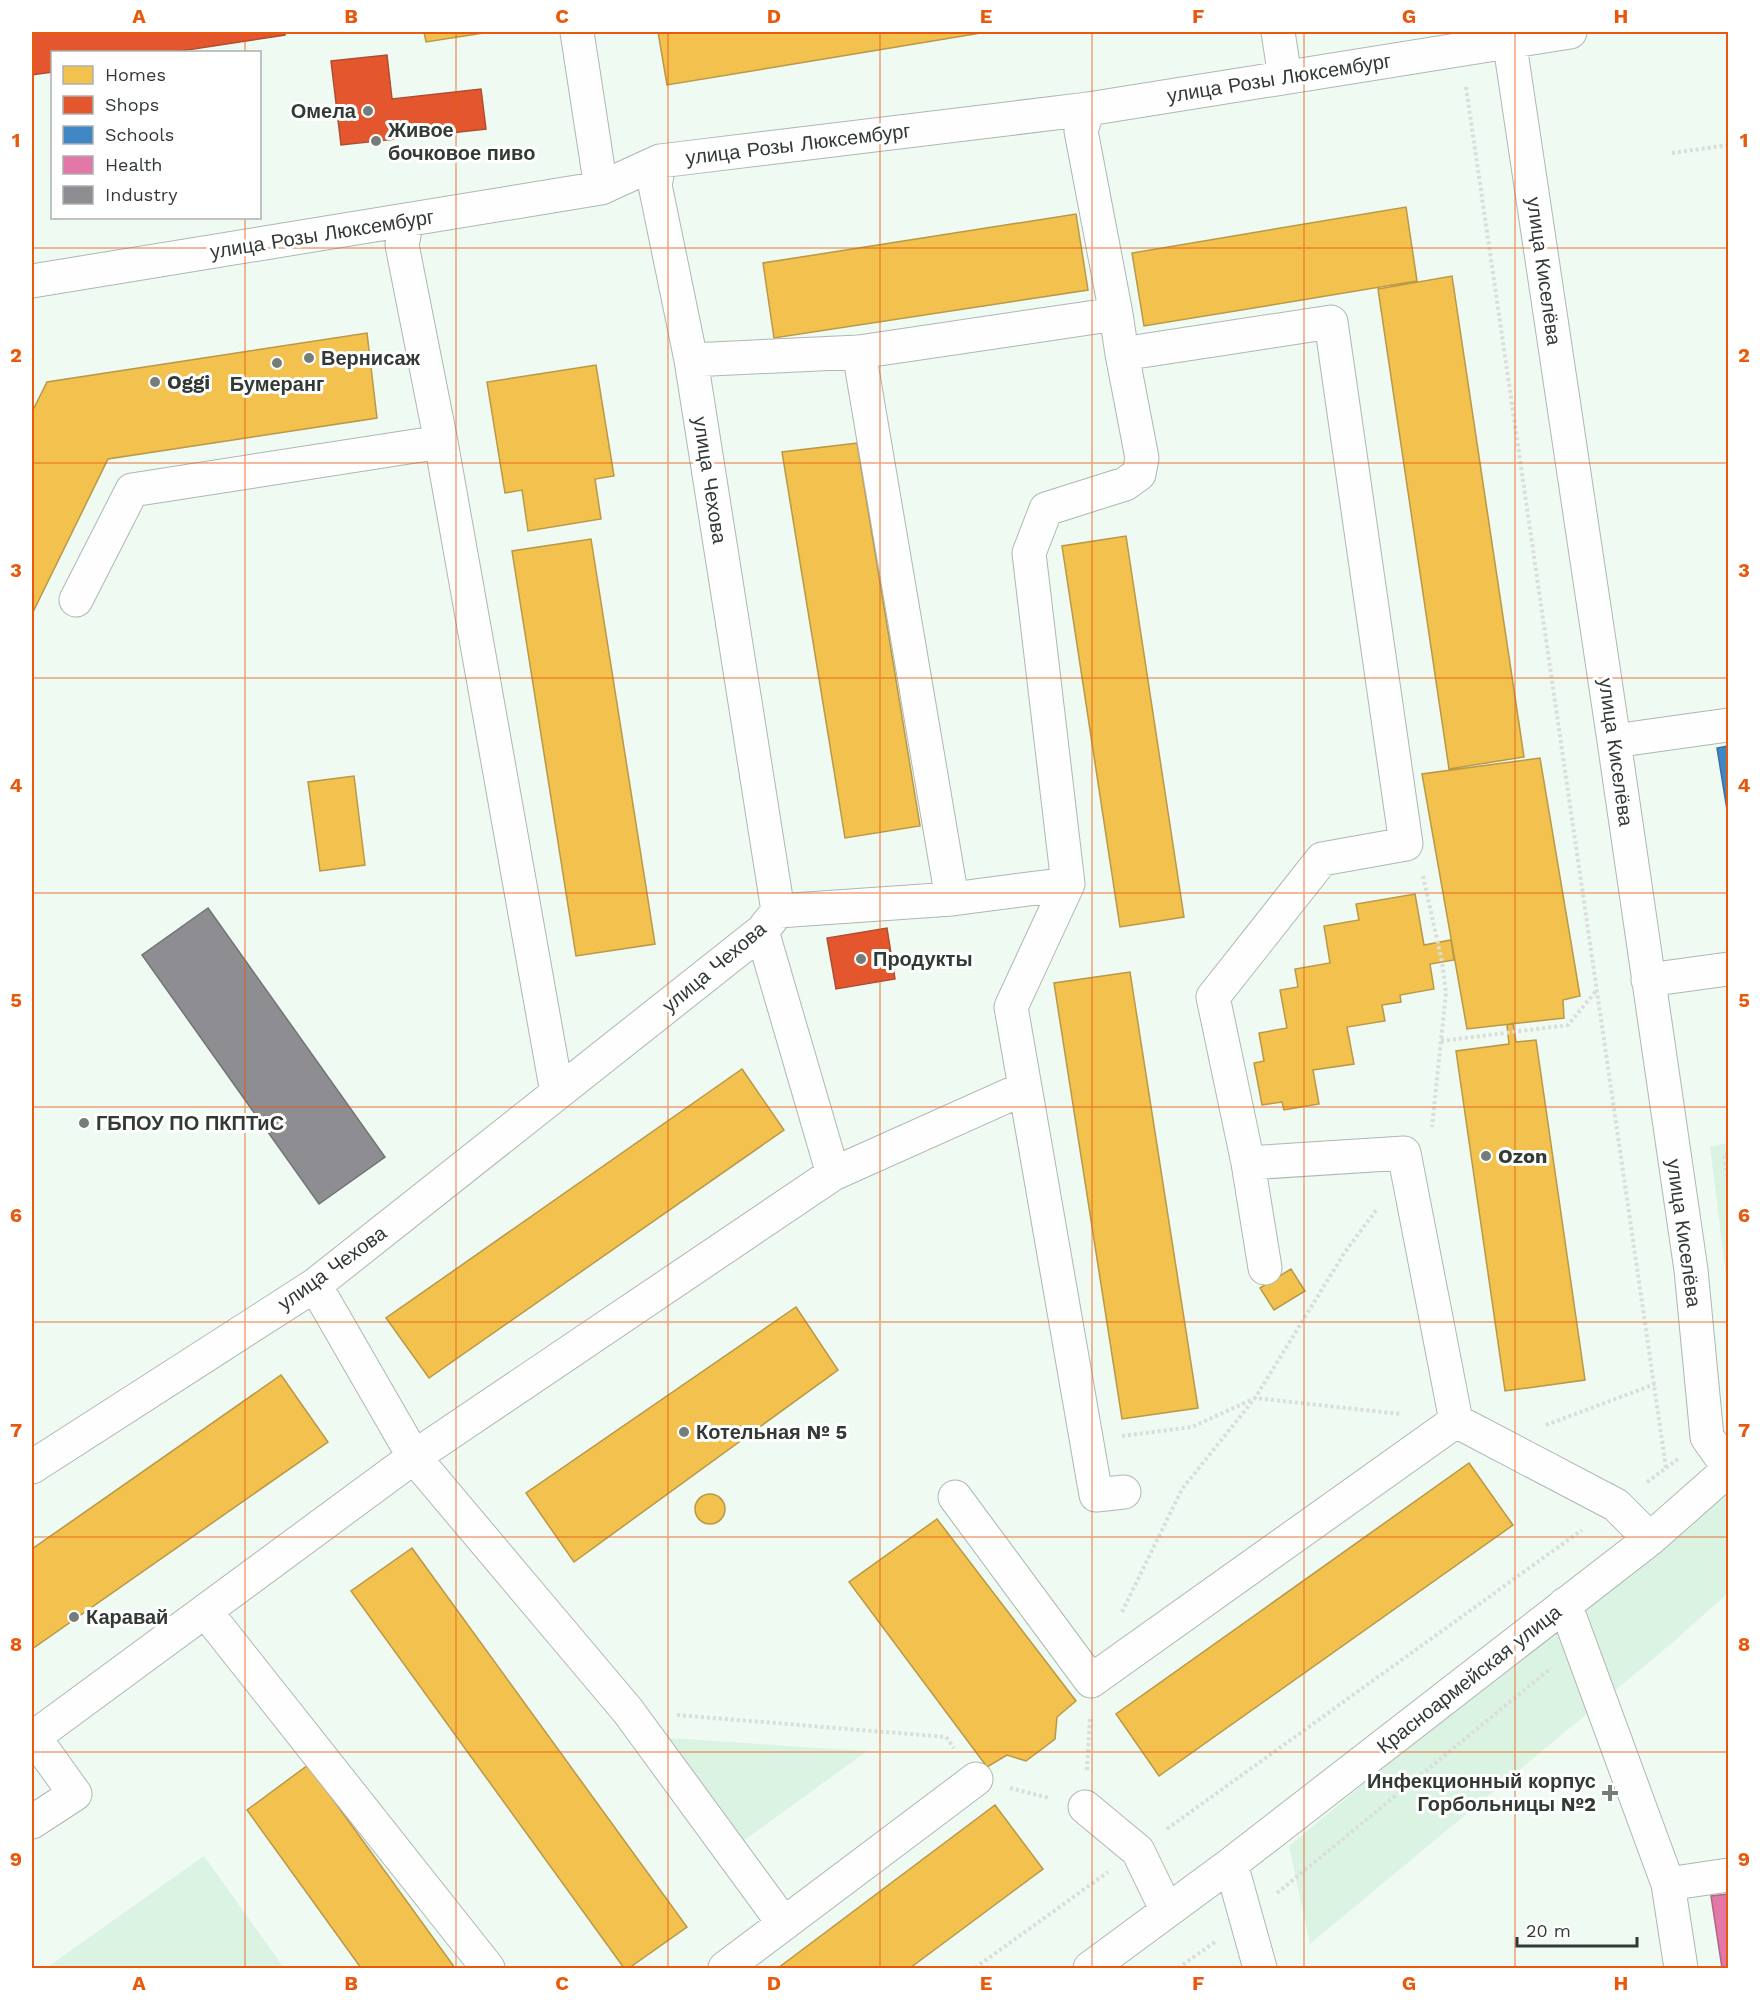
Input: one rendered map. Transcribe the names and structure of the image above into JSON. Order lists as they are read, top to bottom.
{
  "streets": {
    "street": [
      "улица Розы Люксембург",
      "улица Киселёва",
      "улица Чехова",
      "Красноармейская улица"
    ]
  },
  "crossings": [
    ["улица Розы Люксембург", "улица Киселёва"],
    ["улица Розы Люксембург", "улица Чехова"],
    ["улица Киселёва", "Красноармейская улица"]
  ],
  "places": {
    "other": [
      "Омела",
      "Живое бочковое пиво",
      "Вернисаж",
      "Бумеранг",
      "Oggi",
      "Продукты",
      "ГБПОУ ПО ПКПТиС",
      "Ozon",
      "Котельная № 5",
      "Каравай"
    ],
    "health": ["Инфекционный корпус Горбольницы №2"]
  },
  "legend": [
    "Homes",
    "Shops",
    "Schools",
    "Health",
    "Industry"
  ],
  "scale_bar": "20 m",
  "grid": {
    "columns": [
      "A",
      "B",
      "C",
      "D",
      "E",
      "F",
      "G",
      "H"
    ],
    "rows": [
      "1",
      "2",
      "3",
      "4",
      "5",
      "6",
      "7",
      "8",
      "9"
    ]
  }
}
